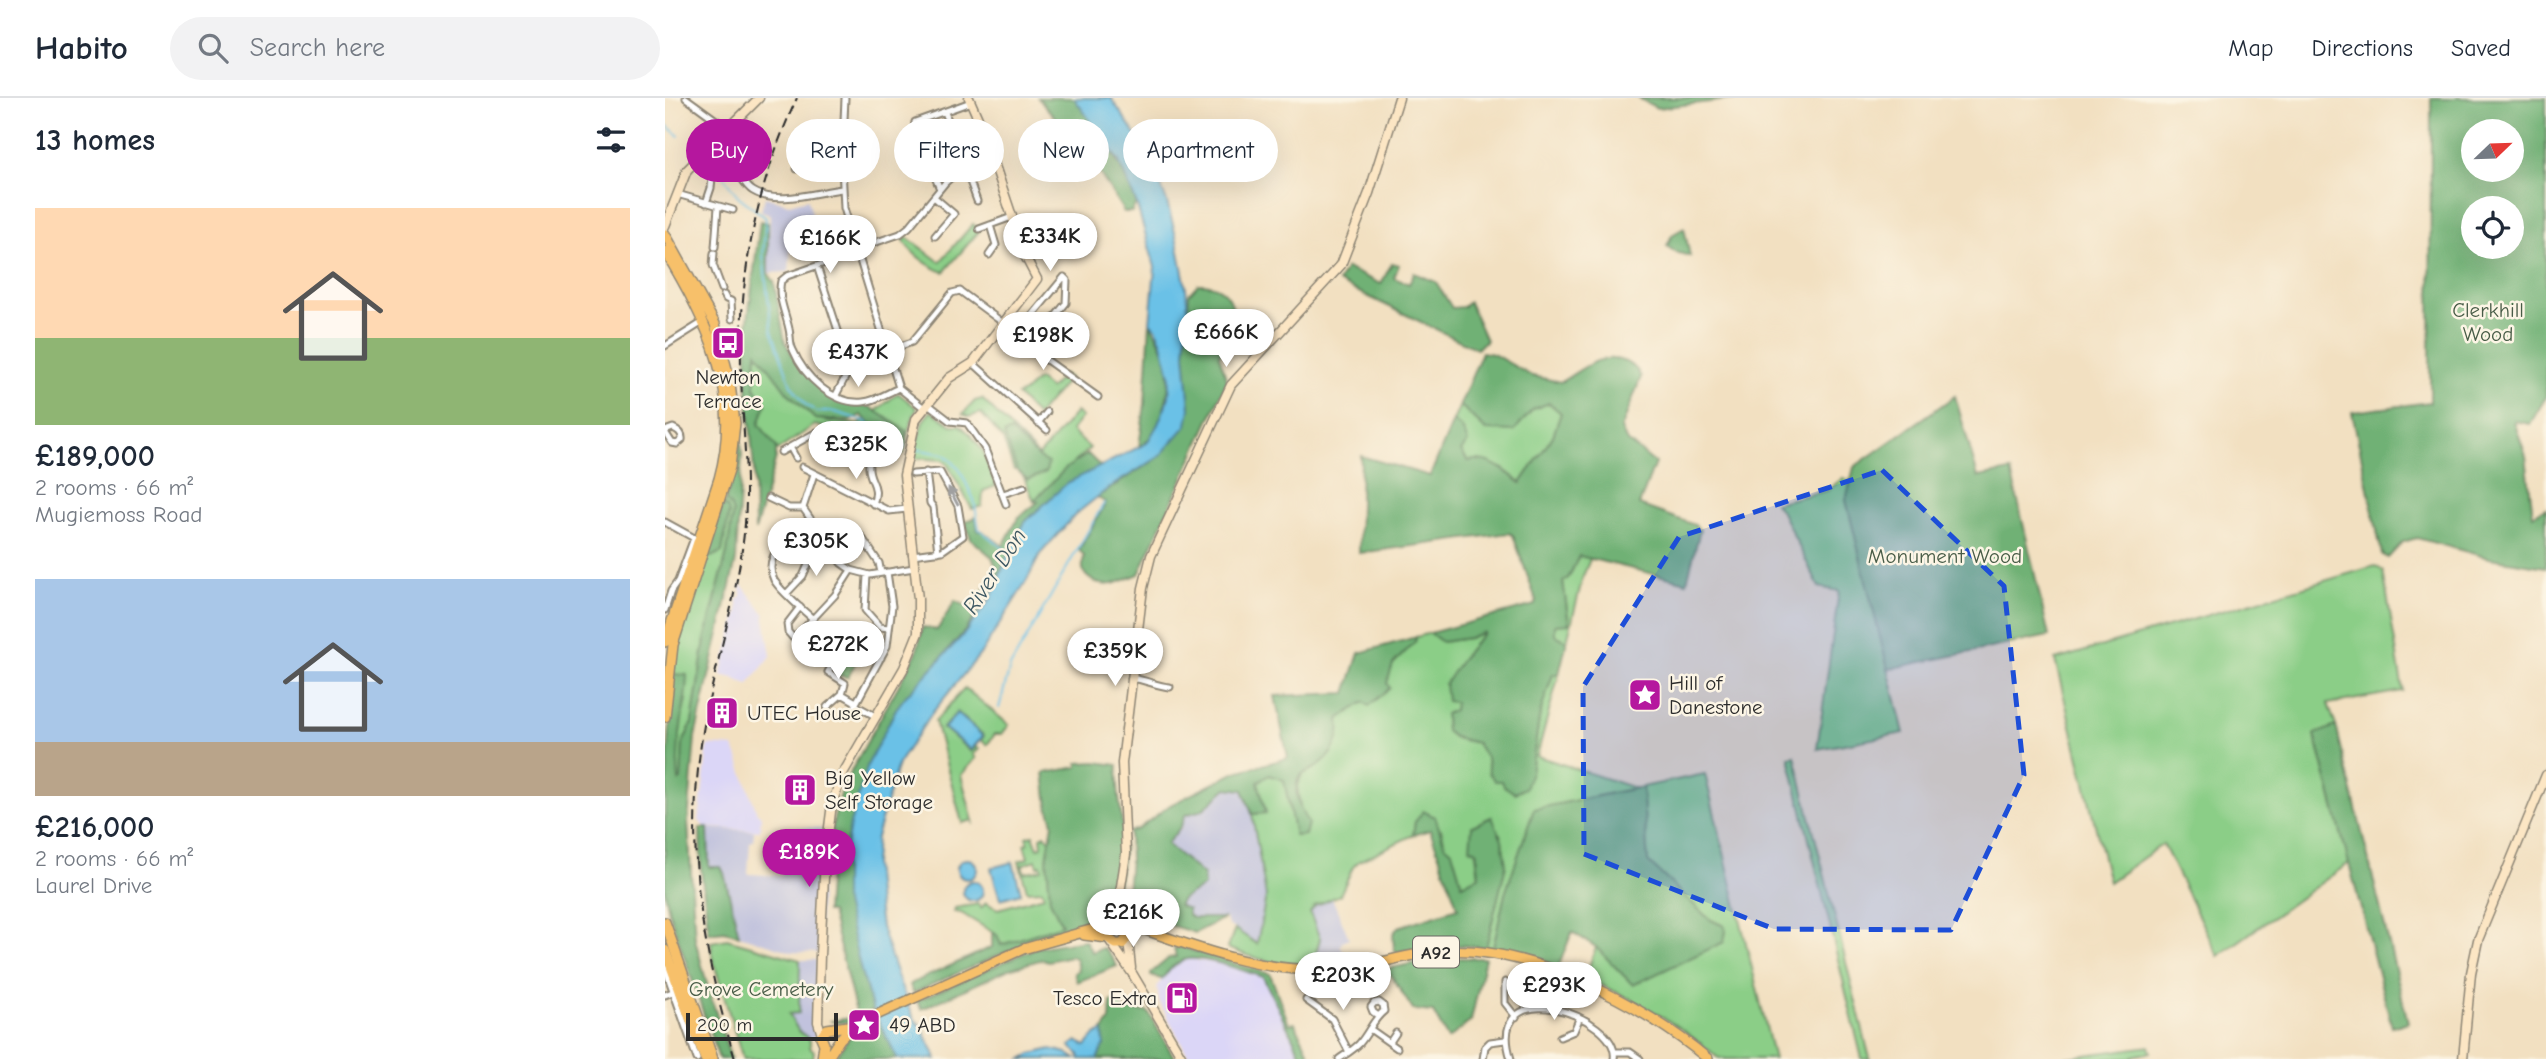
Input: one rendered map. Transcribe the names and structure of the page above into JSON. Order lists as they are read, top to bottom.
{
  "streets": {
    "main road": ["A92"]
  },
  "water": ["River Don"],
  "parks": ["Clerkhill Wood", "Monument Wood", "Grove Cemetery"],
  "places": {
    "bus stop": ["Newton Terrace"],
    "place": ["Hill of Danestone", "49 ABD"],
    "building": ["UTEC House", "Big Yellow Self Storage"],
    "fuel station": ["Tesco Extra"]
  },
  "scale_bar": "200 m",
  "north": "top right",
  "page": {
    "header": "Habito",
    "search": "Search here",
    "nav": ["Map", "Directions", "Saved"],
    "heading": "13 homes",
    "chip": [
      "Buy",
      "Rent",
      "Filters",
      "New",
      "Apartment"
    ],
    "list": [
      {
        "name": "£189,000",
        "note": "2 rooms · 66 m² · Mugiemoss Road"
      },
      {
        "name": "£216,000",
        "note": "2 rooms · 66 m² · Laurel Drive"
      }
    ],
    "price": [
      "£334K",
      "£166K",
      "£666K",
      "£198K",
      "£437K",
      "£325K",
      "£305K",
      "£272K",
      "£359K",
      "£189K",
      "£216K",
      "£203K",
      "£293K"
    ],
    "scale": "200 m"
  }
}
